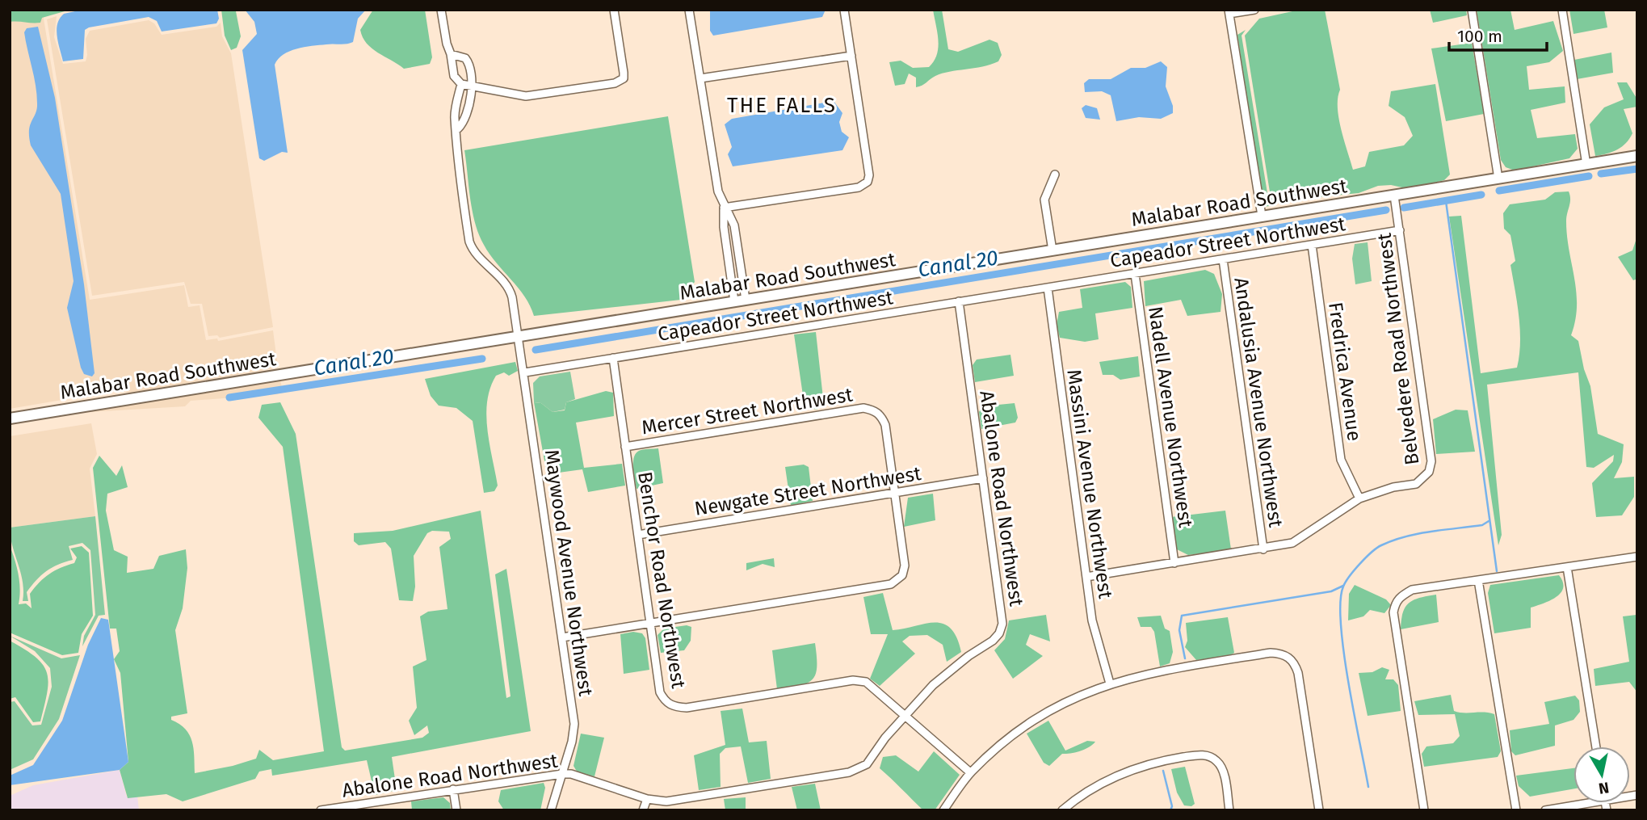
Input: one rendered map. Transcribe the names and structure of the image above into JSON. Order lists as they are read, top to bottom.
{
  "streets": {
    "main road": ["Malabar Road Southwest"],
    "street": [
      "Capeador Street Northwest",
      "Belvedere Road Northwest",
      "Fredrica Avenue",
      "Andalusia Avenue Northwest",
      "Mercer Street Northwest",
      "Nadell Avenue Northwest",
      "Massini Avenue Northwest",
      "Newgate Street Northwest",
      "Abalone Road Northwest",
      "Maywood Avenue Northwest",
      "Benchor Road Northwest"
    ]
  },
  "crossings": [
    ["Malabar Road Southwest", "Belvedere Road Northwest"],
    ["Malabar Road Southwest", "Maywood Avenue Northwest"],
    ["Capeador Street Northwest", "Belvedere Road Northwest"],
    ["Capeador Street Northwest", "Fredrica Avenue"],
    ["Capeador Street Northwest", "Andalusia Avenue Northwest"],
    ["Capeador Street Northwest", "Nadell Avenue Northwest"],
    ["Capeador Street Northwest", "Massini Avenue Northwest"],
    ["Capeador Street Northwest", "Abalone Road Northwest"],
    ["Capeador Street Northwest", "Maywood Avenue Northwest"],
    ["Capeador Street Northwest", "Benchor Road Northwest"],
    ["Belvedere Road Northwest", "Fredrica Avenue"],
    ["Belvedere Road Northwest", "Andalusia Avenue Northwest"],
    ["Belvedere Road Northwest", "Nadell Avenue Northwest"],
    ["Belvedere Road Northwest", "Massini Avenue Northwest"],
    ["Mercer Street Northwest", "Newgate Street Northwest"],
    ["Mercer Street Northwest", "Benchor Road Northwest"],
    ["Newgate Street Northwest", "Abalone Road Northwest"],
    ["Newgate Street Northwest", "Benchor Road Northwest"],
    ["Abalone Road Northwest", "Maywood Avenue Northwest"],
    ["Abalone Road Northwest", "Benchor Road Northwest"]
  ],
  "districts": ["THE FALLS"],
  "water": ["Canal 20"],
  "scale_bar": "100 m",
  "north": "bottom"
}
